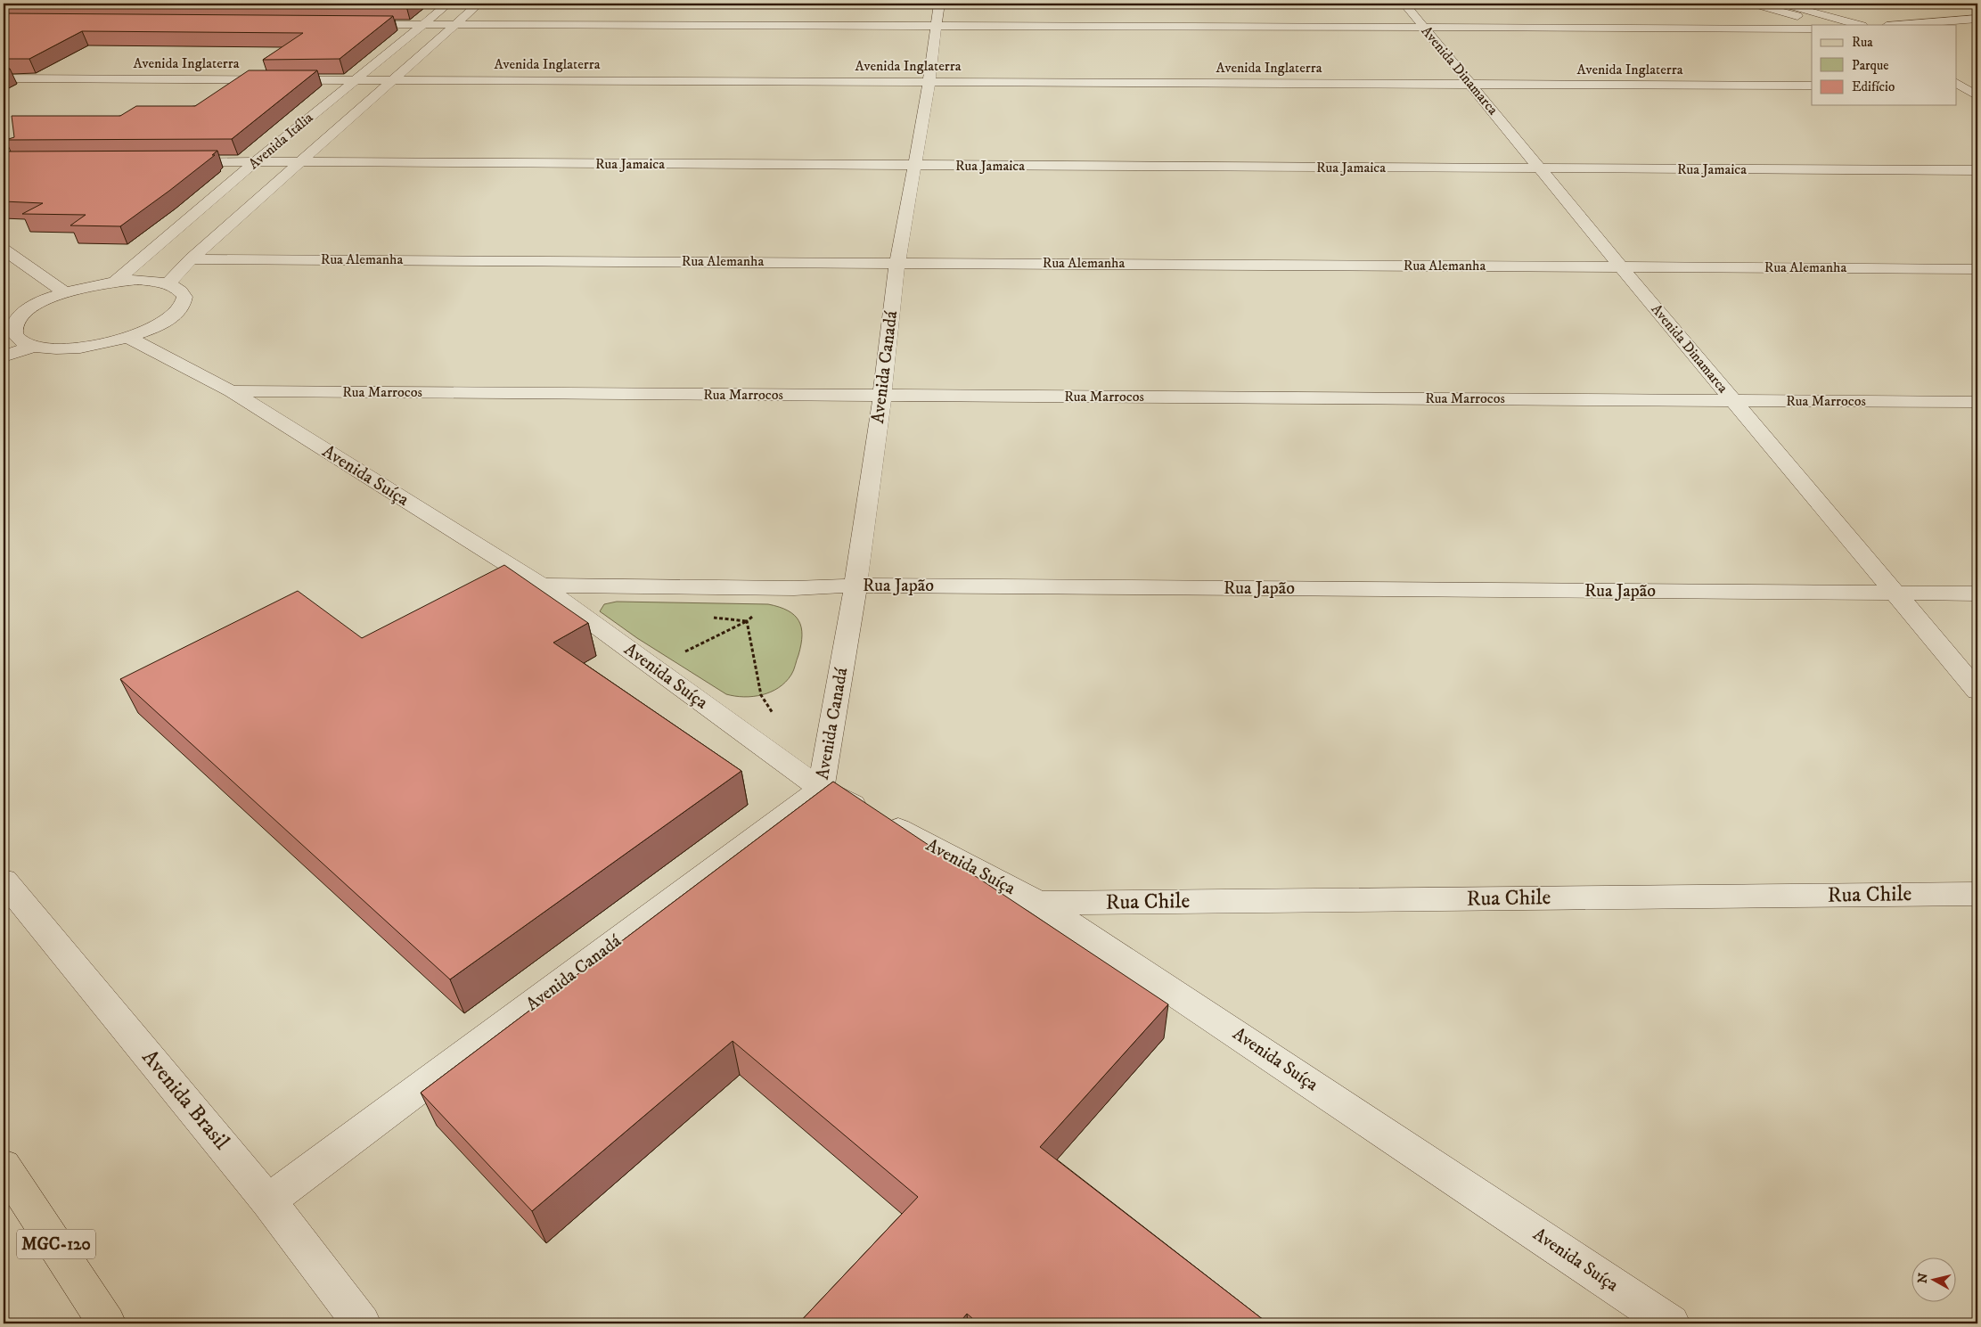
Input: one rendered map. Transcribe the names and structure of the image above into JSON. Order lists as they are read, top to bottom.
{
  "streets": {
    "main road": ["MGC-120"],
    "street": [
      "Avenida Inglaterra",
      "Avenida Dinamarca",
      "Avenida Itália",
      "Rua Jamaica",
      "Rua Alemanha",
      "Avenida Canadá",
      "Rua Marrocos",
      "Avenida Suíça",
      "Rua Japão",
      "Rua Chile",
      "Avenida Brasil"
    ]
  },
  "crossings": [
    ["Avenida Inglaterra", "Avenida Dinamarca"],
    ["Avenida Inglaterra", "Avenida Itália"],
    ["Avenida Inglaterra", "Avenida Canadá"],
    ["Avenida Dinamarca", "Rua Jamaica"],
    ["Avenida Dinamarca", "Rua Alemanha"],
    ["Avenida Dinamarca", "Rua Marrocos"],
    ["Avenida Dinamarca", "Rua Japão"],
    ["Avenida Itália", "Rua Jamaica"],
    ["Avenida Itália", "Rua Alemanha"],
    ["Avenida Itália", "Avenida Suíça"],
    ["Rua Jamaica", "Avenida Canadá"],
    ["Rua Alemanha", "Avenida Canadá"],
    ["Avenida Canadá", "Rua Marrocos"],
    ["Avenida Canadá", "Avenida Suíça"],
    ["Avenida Canadá", "Rua Japão"],
    ["Avenida Canadá", "Avenida Brasil"],
    ["Rua Marrocos", "Avenida Suíça"],
    ["Avenida Suíça", "Rua Japão"],
    ["Avenida Suíça", "Rua Chile"]
  ],
  "legend": ["Rua", "Parque", "Edifício"],
  "north": "left"
}
